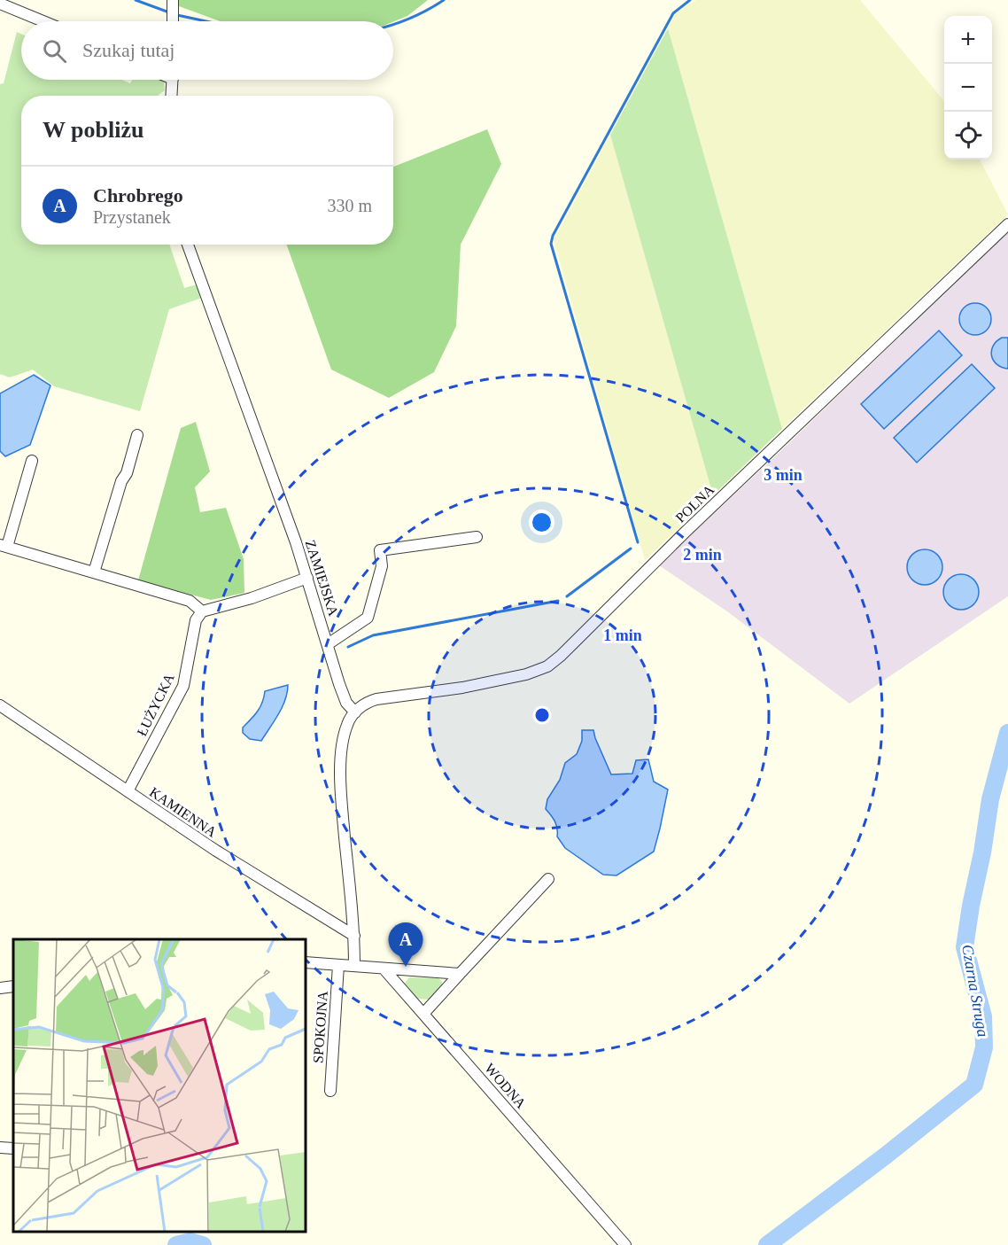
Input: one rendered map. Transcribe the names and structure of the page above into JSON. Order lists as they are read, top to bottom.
{
  "streets": {
    "street": [
      "POLNA",
      "ZAMIEJSKA",
      "ŁUŻYCKA",
      "KAMIENNA",
      "SPOKOJNA",
      "WODNA"
    ]
  },
  "crossings": [
    ["POLNA", "ZAMIEJSKA"],
    ["ŁUŻYCKA", "KAMIENNA"]
  ],
  "water": ["Czarna Struga"],
  "page": {
    "map_buttons": ["+", "−"],
    "search": "Szukaj tutaj",
    "heading": "W pobliżu",
    "list": [
      {
        "mark": "A",
        "name": "Chrobrego",
        "note": "Przystanek",
        "value": "330 m"
      }
    ],
    "pins": "A"
  },
  "rings": ["3 min", "2 min", "1 min"]
}
